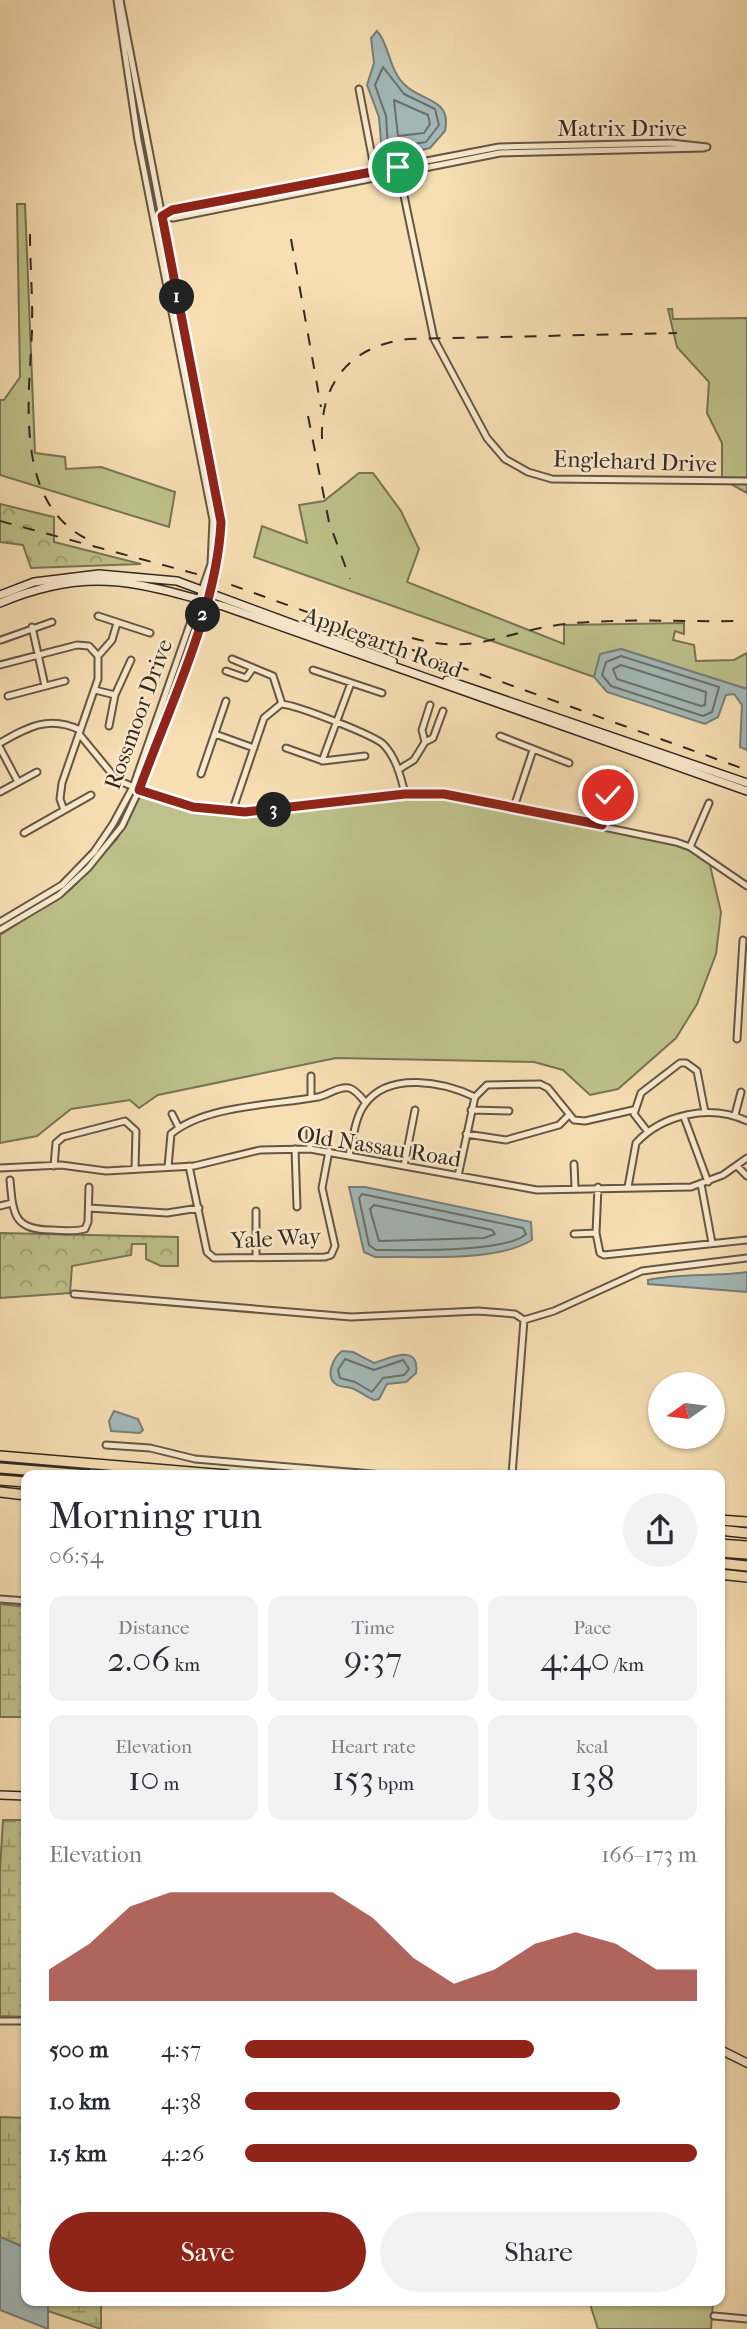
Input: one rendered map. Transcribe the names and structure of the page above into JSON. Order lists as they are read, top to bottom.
{
  "streets": {
    "main road": ["Applegarth Road"],
    "street": [
      "Matrix Drive",
      "Englehard Drive",
      "Rossmoor Drive",
      "Old Nassau Road",
      "Yale Way"
    ]
  },
  "crossings": [
    ["Matrix Drive", "Englehard Drive"],
    ["Matrix Drive", "Rossmoor Drive"],
    ["Applegarth Road", "Rossmoor Drive"],
    ["Old Nassau Road", "Yale Way"]
  ],
  "north": "left",
  "page": {
    "pins": ["1", "2", "3"],
    "heading": ["Morning run", "06:54"],
    "stats": [
      ["Distance", "2.06 km"],
      ["Time", "9:37"],
      ["Pace", "4:40 /km"],
      ["Elevation", "10 m"],
      ["Heart rate", "153 bpm"],
      ["kcal", "138"]
    ],
    "chart": ["Elevation", "166–173 m"],
    "list": [
      {
        "name": "500 m",
        "note": "4:57"
      },
      {
        "name": "1.0 km",
        "note": "4:38"
      },
      {
        "name": "1.5 km",
        "note": "4:26"
      }
    ],
    "buttons": ["Save", "Share"]
  }
}
